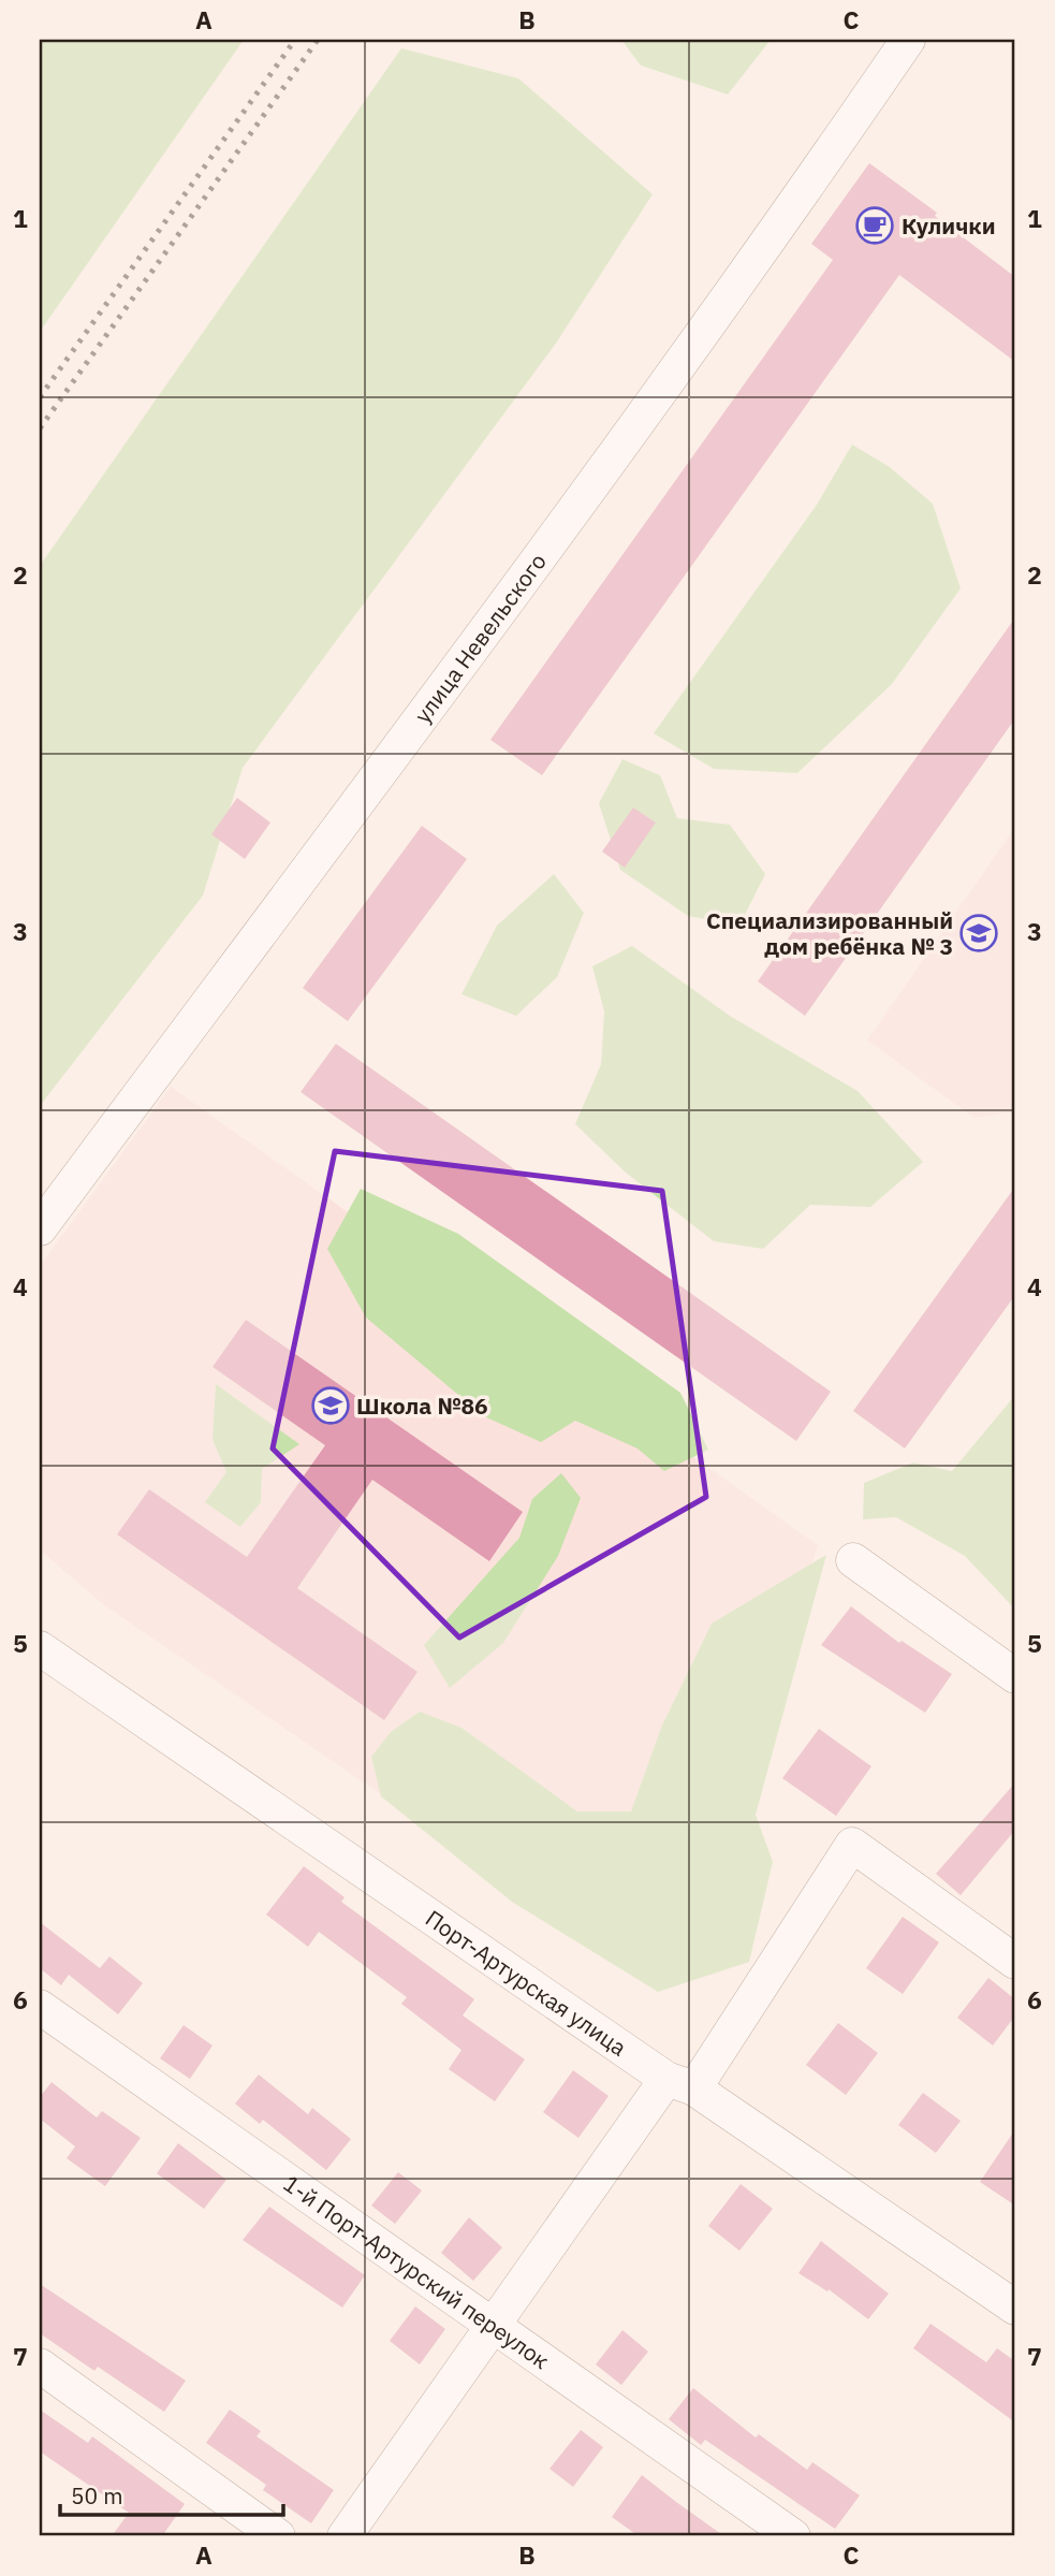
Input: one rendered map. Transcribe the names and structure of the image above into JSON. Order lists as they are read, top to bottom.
{
  "streets": {
    "street": ["улица Невельского", "Порт-Артурская улица", "1-й Порт-Артурский переулок"]
  },
  "places": {
    "cafe": ["Кулички"],
    "school or university": ["Специализированный дом ребёнка № 3", "Школа №86"]
  },
  "scale_bar": "50 m",
  "grid": {
    "columns": ["A", "B", "C"],
    "rows": [
      "1",
      "2",
      "3",
      "4",
      "5",
      "6",
      "7"
    ]
  }
}
